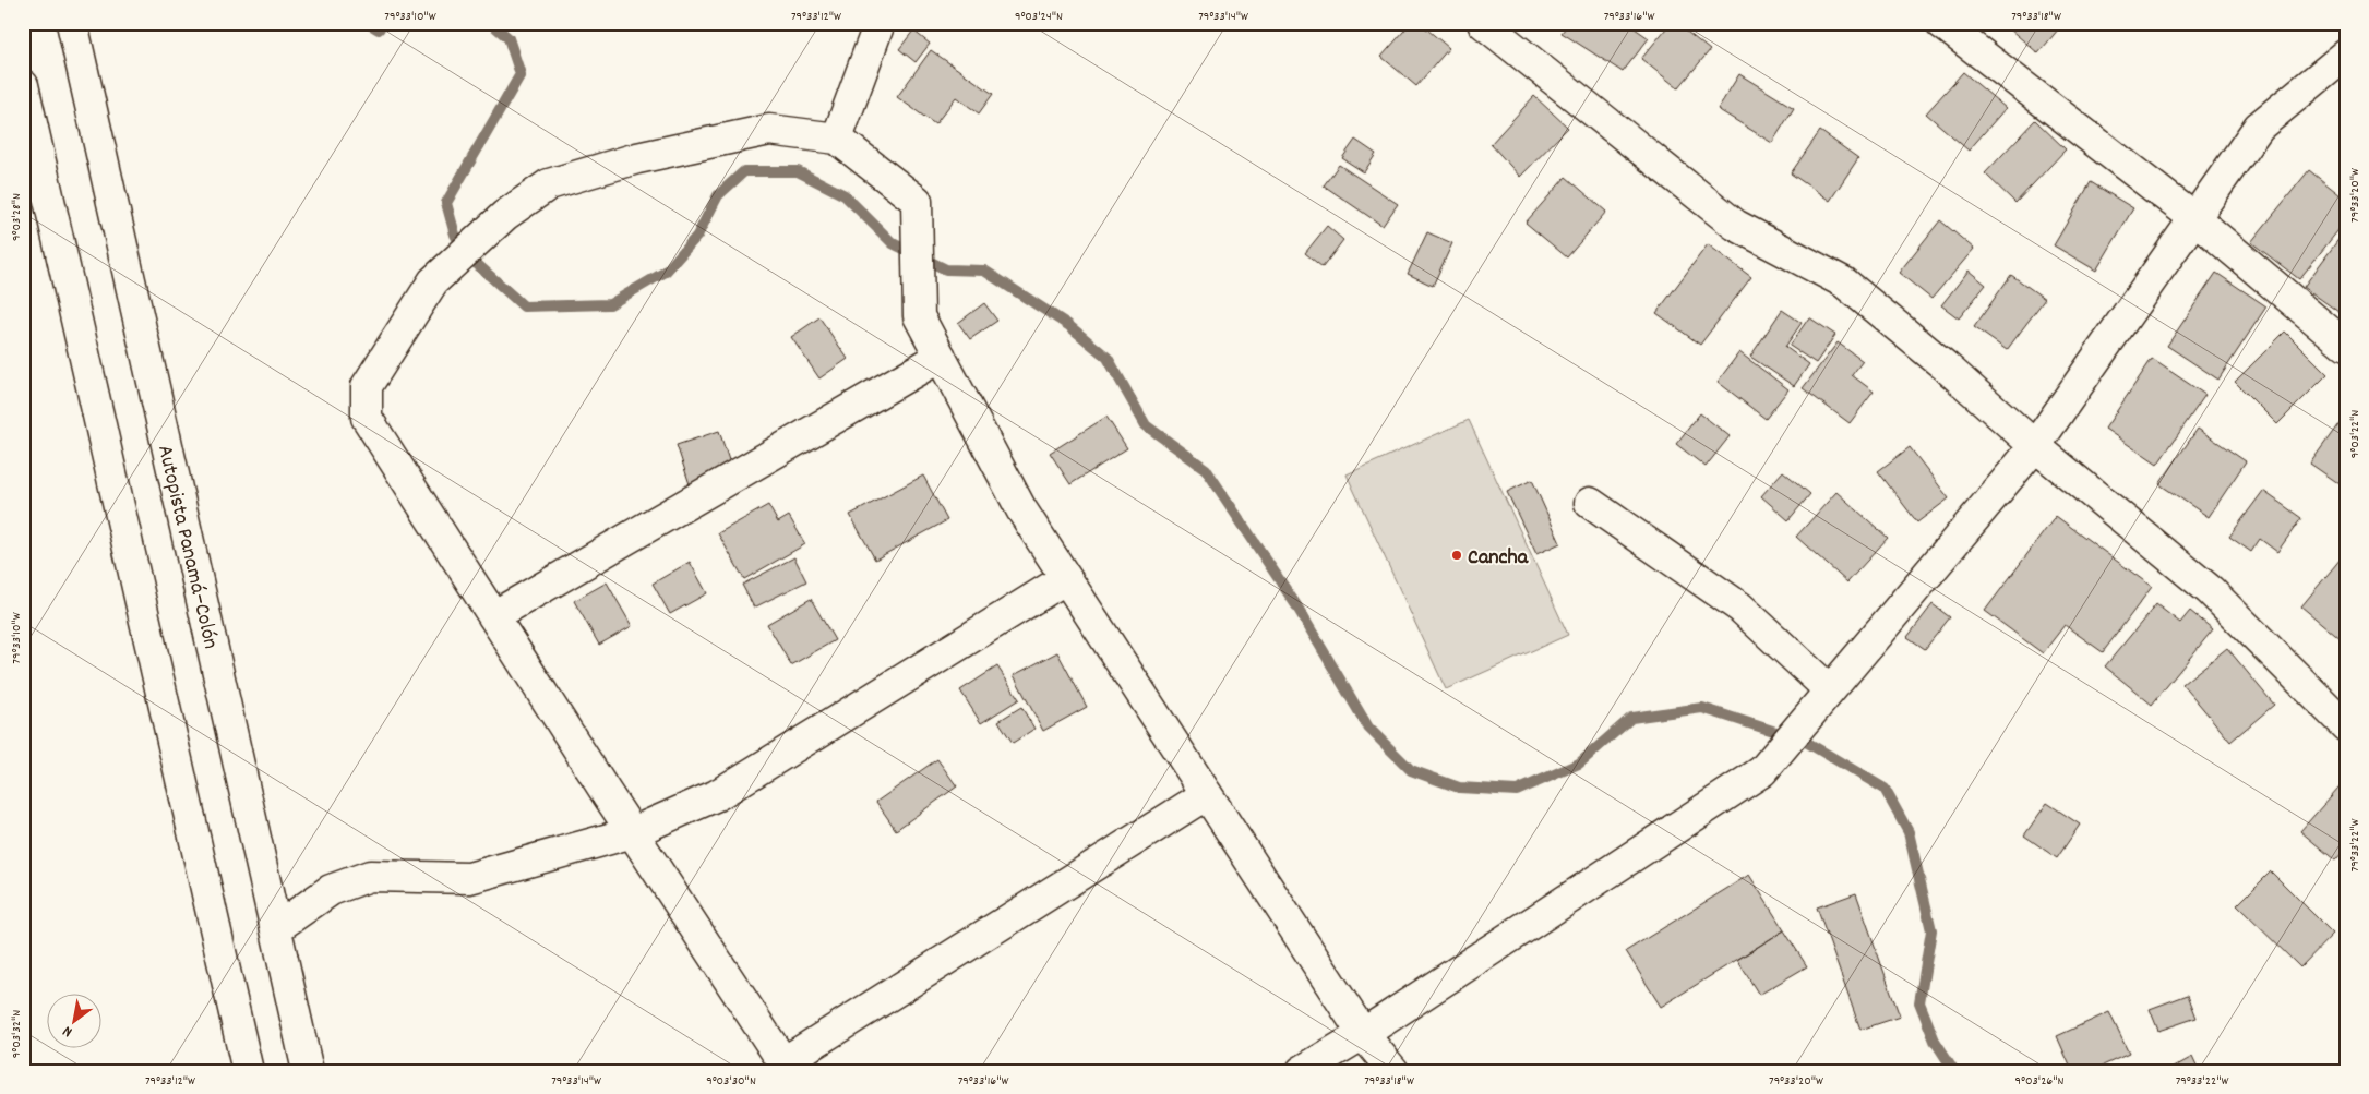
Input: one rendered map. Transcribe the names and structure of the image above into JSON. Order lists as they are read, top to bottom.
{
  "streets": {
    "main road": ["Autopista Panamá–Colón"]
  },
  "places": ["Cancha"],
  "north": "bottom left",
  "coordinates": [
    "79°33'10\"W",
    "79°33'12\"W",
    "9°03'24\"N",
    "79°33'14\"W",
    "79°33'16\"W",
    "79°33'18\"W",
    "79°33'20\"W",
    "9°03'28\"N",
    "9°03'22\"N",
    "79°33'22\"W",
    "9°03'32\"N",
    "9°03'30\"N",
    "9°03'26\"N"
  ]
}
